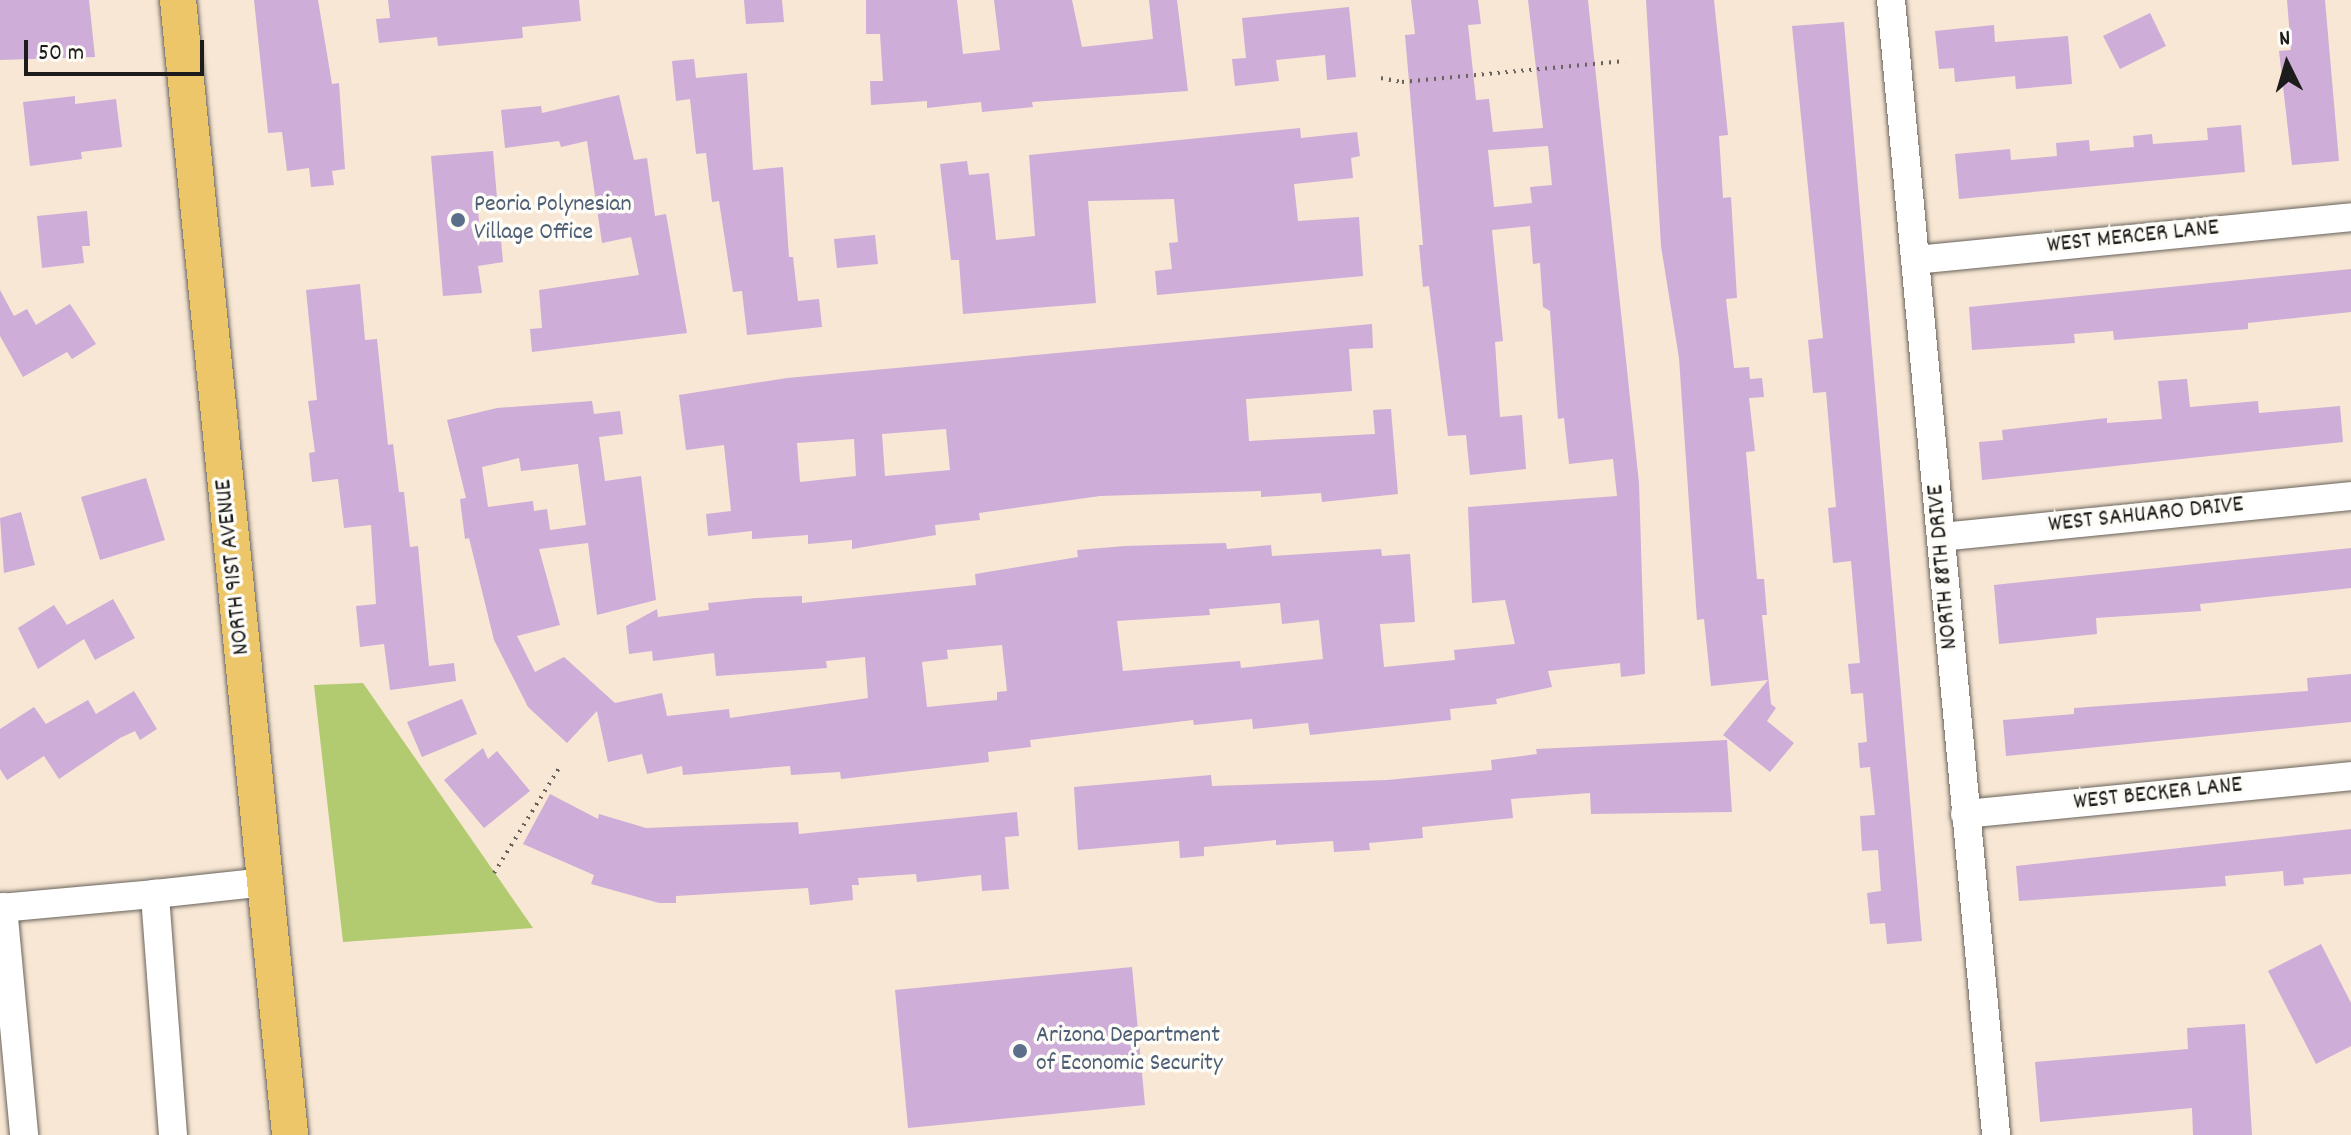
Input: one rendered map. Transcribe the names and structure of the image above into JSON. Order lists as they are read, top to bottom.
{
  "streets": {
    "main road": ["NORTH 91ST AVENUE"],
    "street": [
      "WEST MERCER LANE",
      "WEST SAHUARO DRIVE",
      "NORTH 88TH DRIVE",
      "WEST BECKER LANE"
    ]
  },
  "crossings": [
    ["WEST MERCER LANE", "NORTH 88TH DRIVE"],
    ["WEST SAHUARO DRIVE", "NORTH 88TH DRIVE"],
    ["NORTH 88TH DRIVE", "WEST BECKER LANE"]
  ],
  "places": ["Peoria Polynesian Village Office", "Arizona Department of Economic Security"],
  "scale_bar": "50 m",
  "north": "top"
}
